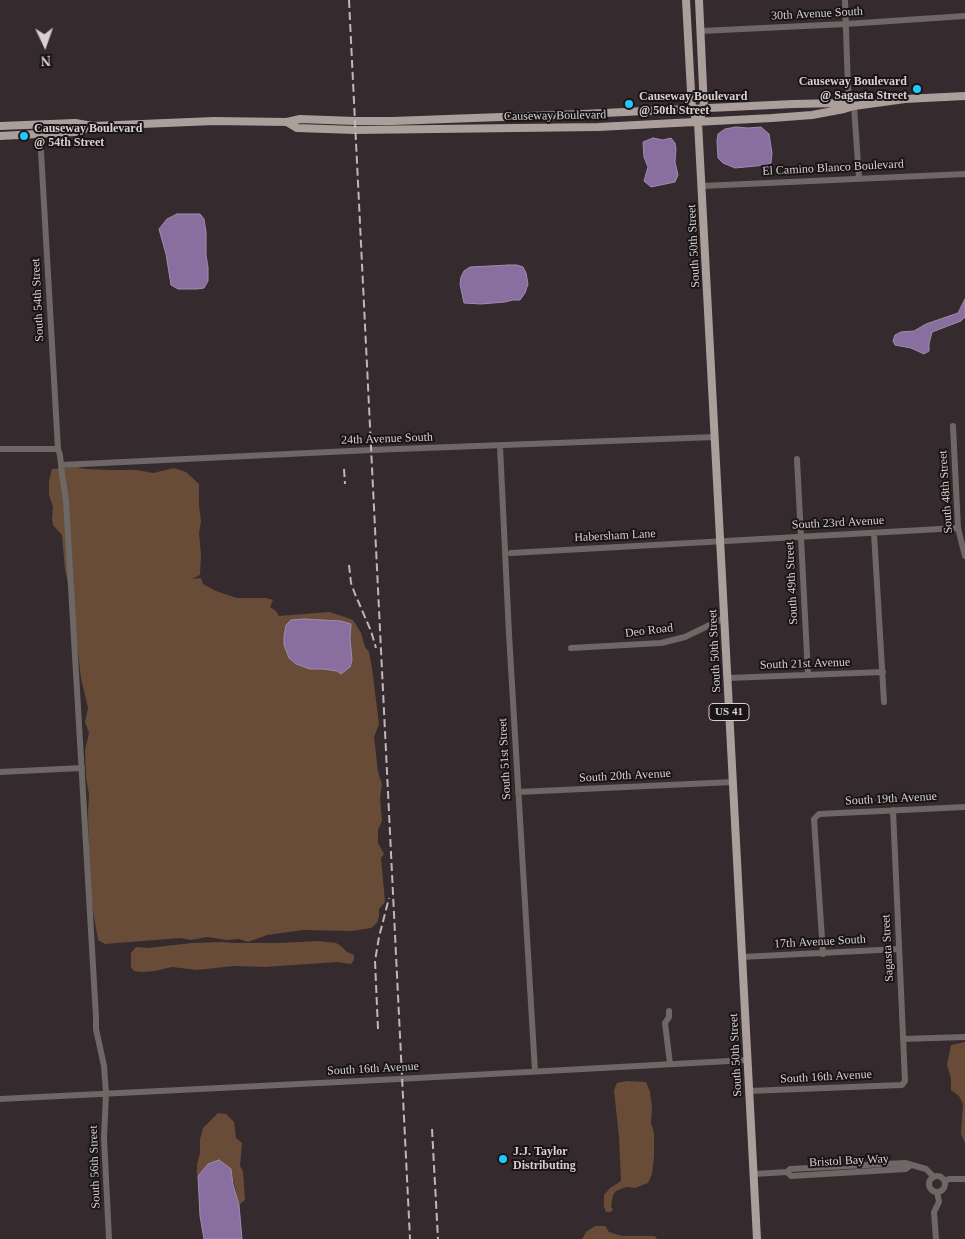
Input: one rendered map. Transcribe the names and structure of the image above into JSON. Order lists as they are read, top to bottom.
{
  "streets": {
    "main road": ["Causeway Boulevard", "South 50th Street", "US 41"],
    "street": [
      "30th Avenue South",
      "El Camino Blanco Boulevard",
      "South 54th Street",
      "24th Avenue South",
      "South 48th Street",
      "South 23rd Avenue",
      "Habersham Lane",
      "South 49th Street",
      "Deo Road",
      "South 21st Avenue",
      "South 51st Street",
      "South 20th Avenue",
      "South 19th Avenue",
      "17th Avenue South",
      "Sagasta Street",
      "South 16th Avenue",
      "Bristol Bay Way",
      "South 56th Street"
    ]
  },
  "crossings": [
    ["30th Avenue South", "South 50th Street"],
    ["Causeway Boulevard", "South 50th Street"],
    ["Causeway Boulevard", "South 54th Street"],
    ["El Camino Blanco Boulevard", "South 50th Street"],
    ["South 50th Street", "24th Avenue South"],
    ["South 50th Street", "South 23rd Avenue"],
    ["South 50th Street", "Habersham Lane"],
    ["South 50th Street", "Deo Road"],
    ["South 50th Street", "South 21st Avenue"],
    ["South 50th Street", "South 20th Avenue"],
    ["South 50th Street", "17th Avenue South"],
    ["South 50th Street", "South 16th Avenue"],
    ["South 50th Street", "Bristol Bay Way"],
    ["South 54th Street", "24th Avenue South"],
    ["South 54th Street", "South 56th Street"],
    ["24th Avenue South", "South 51st Street"],
    ["South 48th Street", "South 23rd Avenue"],
    ["South 23rd Avenue", "Habersham Lane"],
    ["South 23rd Avenue", "South 49th Street"],
    ["South 49th Street", "South 21st Avenue"],
    ["South 51st Street", "South 20th Avenue"],
    ["South 51st Street", "South 16th Avenue"],
    ["South 19th Avenue", "17th Avenue South"],
    ["South 19th Avenue", "Sagasta Street"],
    ["17th Avenue South", "Sagasta Street"],
    ["Sagasta Street", "South 16th Avenue"],
    ["South 16th Avenue", "South 56th Street"]
  ],
  "places": [
    "Causeway Boulevard @ Sagasta Street",
    "Causeway Boulevard @ 50th Street",
    "Causeway Boulevard @ 54th Street",
    "J.J. Taylor Distributing"
  ],
  "north": "bottom"
}
